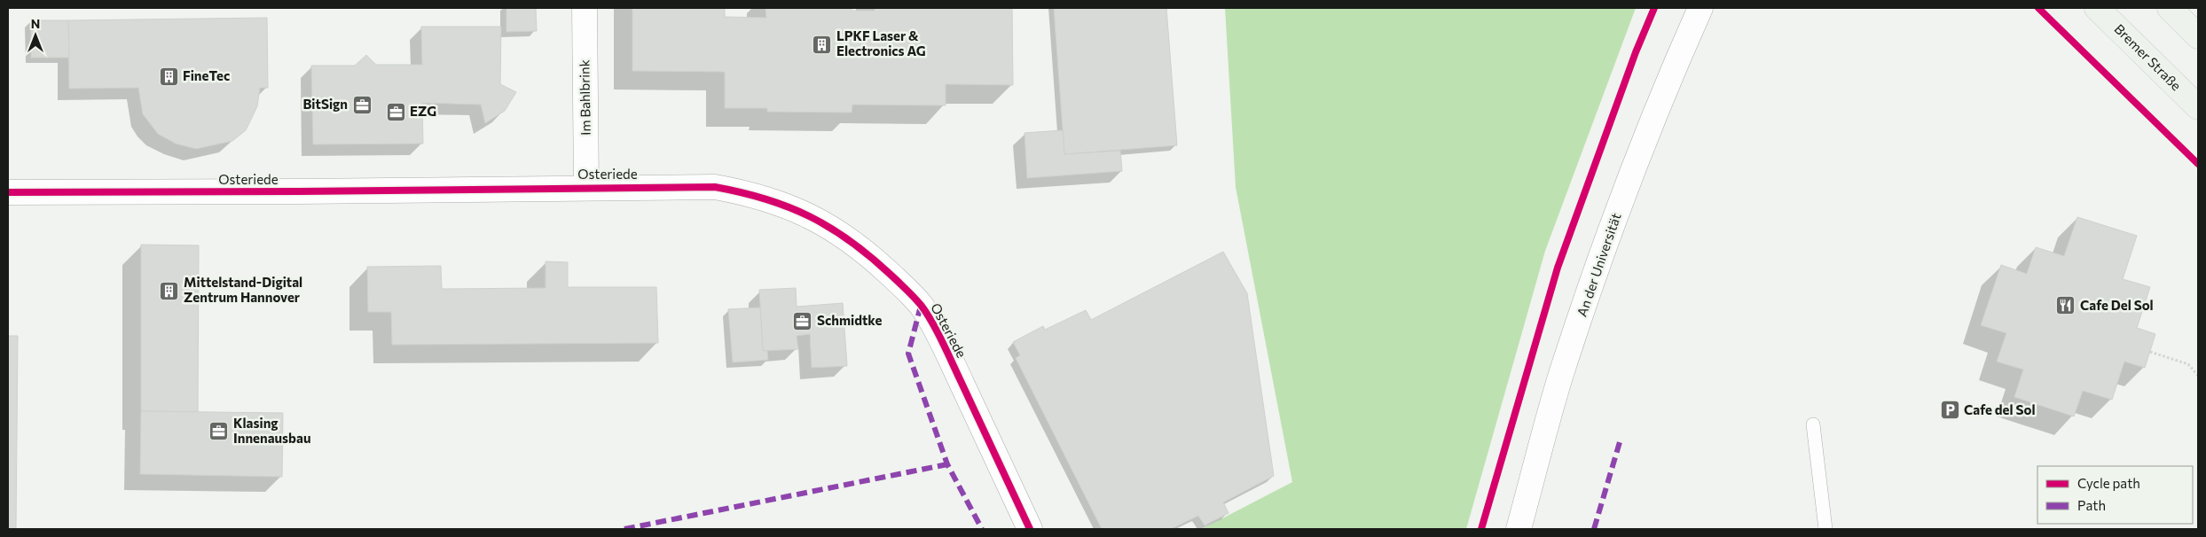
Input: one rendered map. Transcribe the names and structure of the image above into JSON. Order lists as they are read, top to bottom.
{
  "streets": {
    "main road": ["Bremer Straße"],
    "street": ["Im Bahlbrink", "Osteriede", "An der Universität"]
  },
  "crossings": [
    ["Im Bahlbrink", "Osteriede"]
  ],
  "places": {
    "building": ["LPKF Laser & Electronics AG", "FineTec", "Mittelstand-Digital Zentrum Hannover"],
    "office": [
      "BitSign",
      "EZG",
      "Schmidtke",
      "Klasing Innenausbau"
    ],
    "restaurant": ["Cafe Del Sol"],
    "parking": ["Cafe del Sol"]
  },
  "legend": ["Cycle path", "Path"],
  "north": "top"
}
